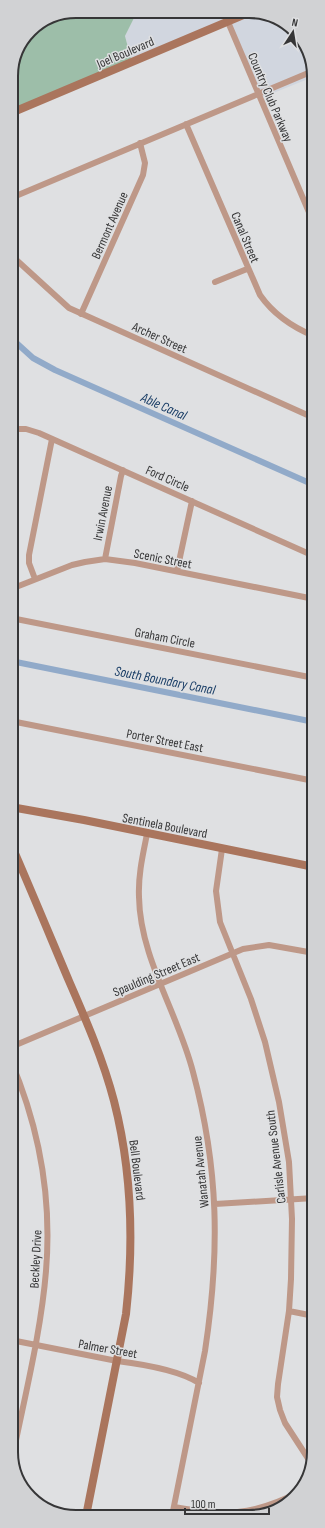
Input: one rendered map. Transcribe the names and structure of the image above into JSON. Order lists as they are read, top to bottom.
{
  "streets": {
    "street": [
      "Joel Boulevard",
      "Country Club Parkway",
      "Bermont Avenue",
      "Canal Street",
      "Archer Street",
      "Ford Circle",
      "Irwin Avenue",
      "Scenic Street",
      "Graham Circle",
      "Porter Street East",
      "Sentinela Boulevard",
      "Spaulding Street East",
      "Carlisle Avenue South",
      "Bell Boulevard",
      "Wanatah Avenue",
      "Beckley Drive",
      "Palmer Street"
    ]
  },
  "crossings": [
    ["Joel Boulevard", "Country Club Parkway"],
    ["Bermont Avenue", "Archer Street"],
    ["Ford Circle", "Irwin Avenue"],
    ["Irwin Avenue", "Scenic Street"],
    ["Sentinela Boulevard", "Carlisle Avenue South"],
    ["Sentinela Boulevard", "Wanatah Avenue"],
    ["Spaulding Street East", "Carlisle Avenue South"],
    ["Spaulding Street East", "Bell Boulevard"],
    ["Spaulding Street East", "Wanatah Avenue"],
    ["Bell Boulevard", "Palmer Street"],
    ["Wanatah Avenue", "Palmer Street"],
    ["Beckley Drive", "Palmer Street"]
  ],
  "water": ["Able Canal", "South Boundary Canal"],
  "scale_bar": "100 m",
  "north": "top"
}
